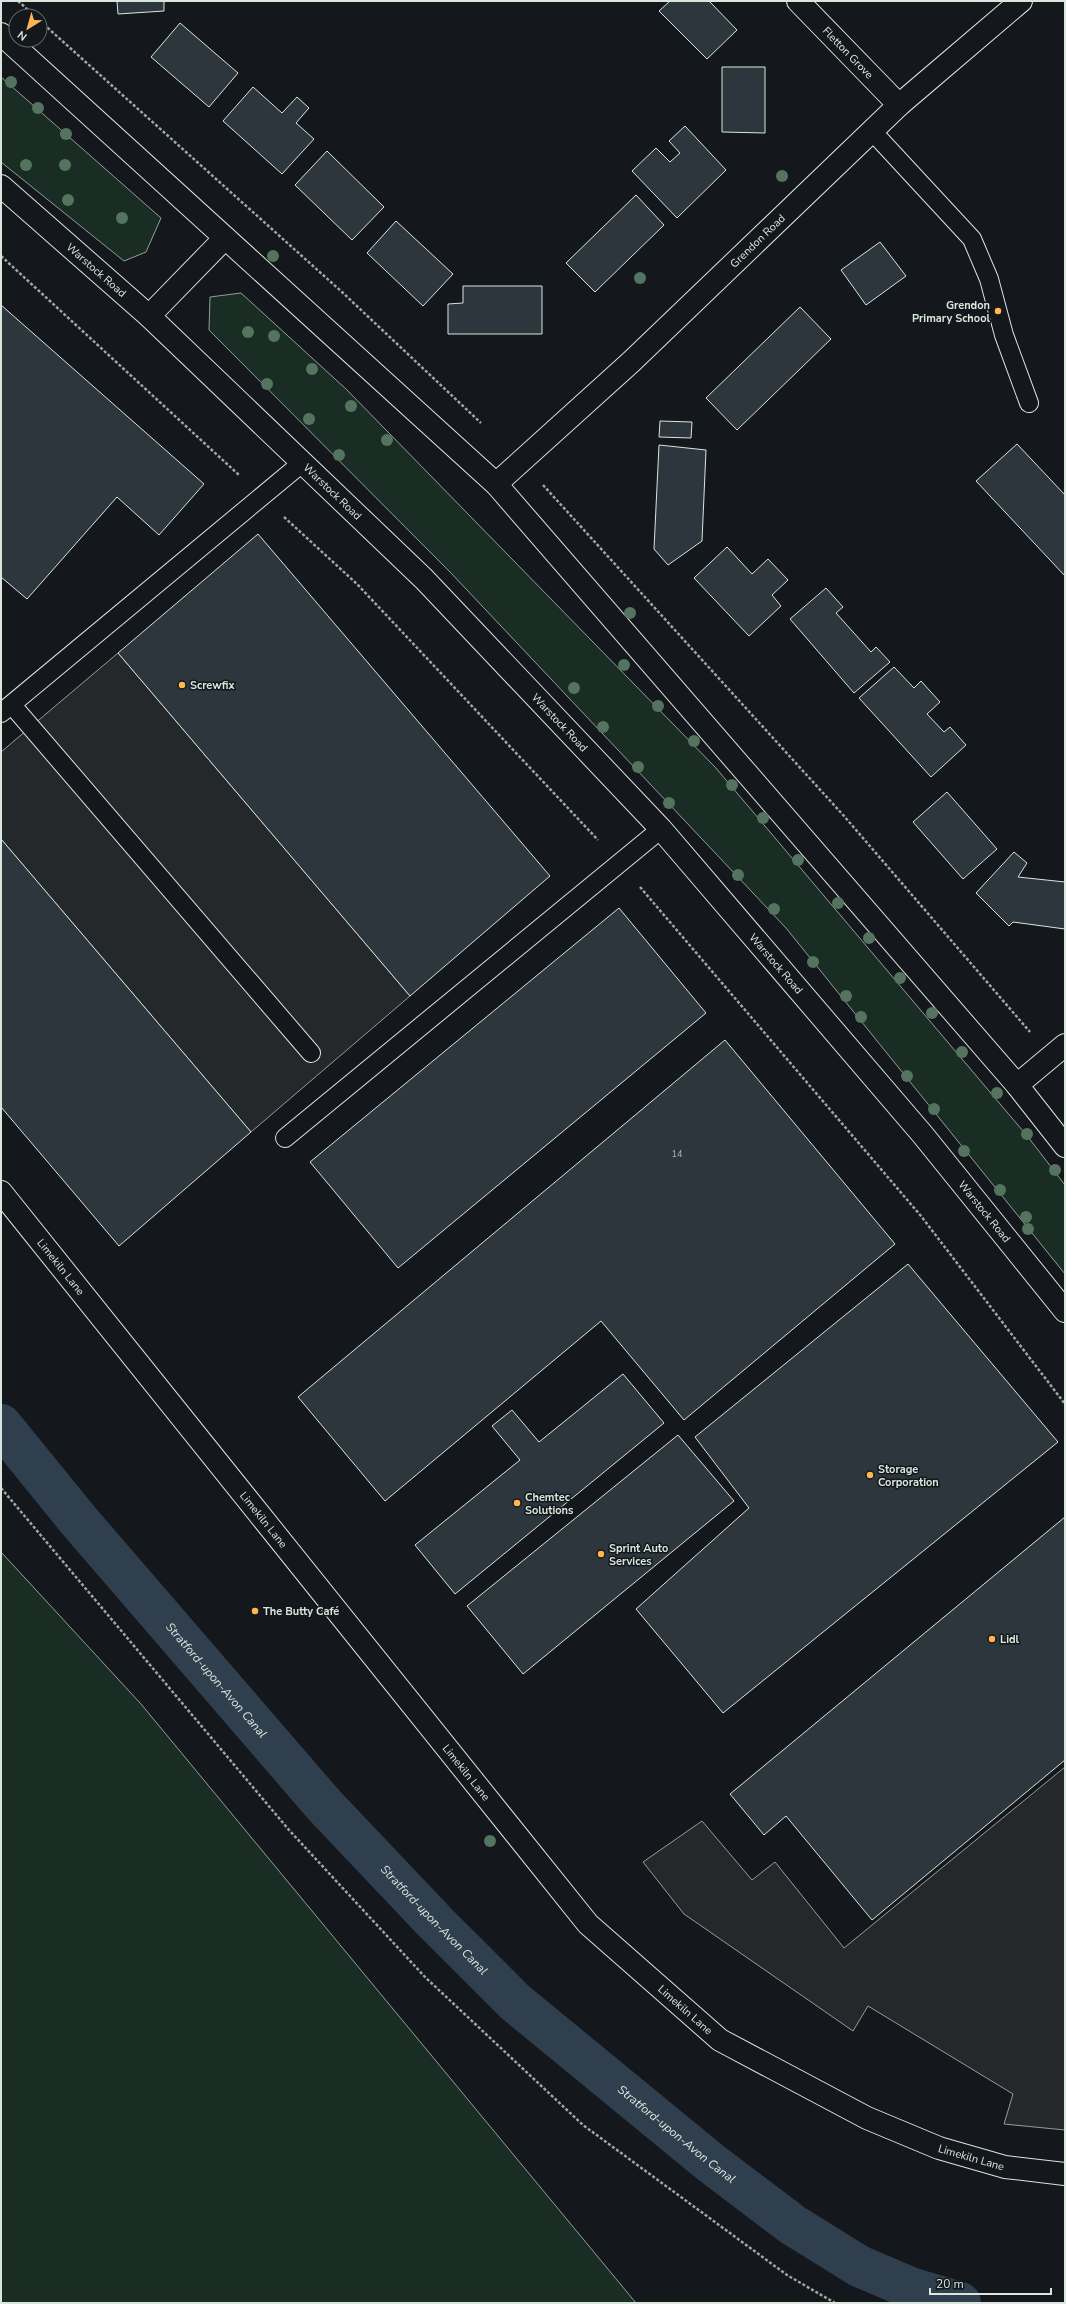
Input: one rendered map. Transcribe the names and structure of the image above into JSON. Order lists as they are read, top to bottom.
{
  "streets": {
    "street": [
      "Fletton Grove",
      "Grendon Road",
      "Warstock Road",
      "Limekiln Lane"
    ]
  },
  "crossings": [
    ["Fletton Grove", "Grendon Road"]
  ],
  "water": ["Stratford-upon-Avon Canal"],
  "places": [
    "Grendon Primary School",
    "Screwfix",
    "Storage Corporation",
    "Chemtec Solutions",
    "Sprint Auto Services",
    "The Butty Café",
    "Lidl"
  ],
  "house_numbers": ["14"],
  "scale_bar": "20 m",
  "north": "bottom left"
}
